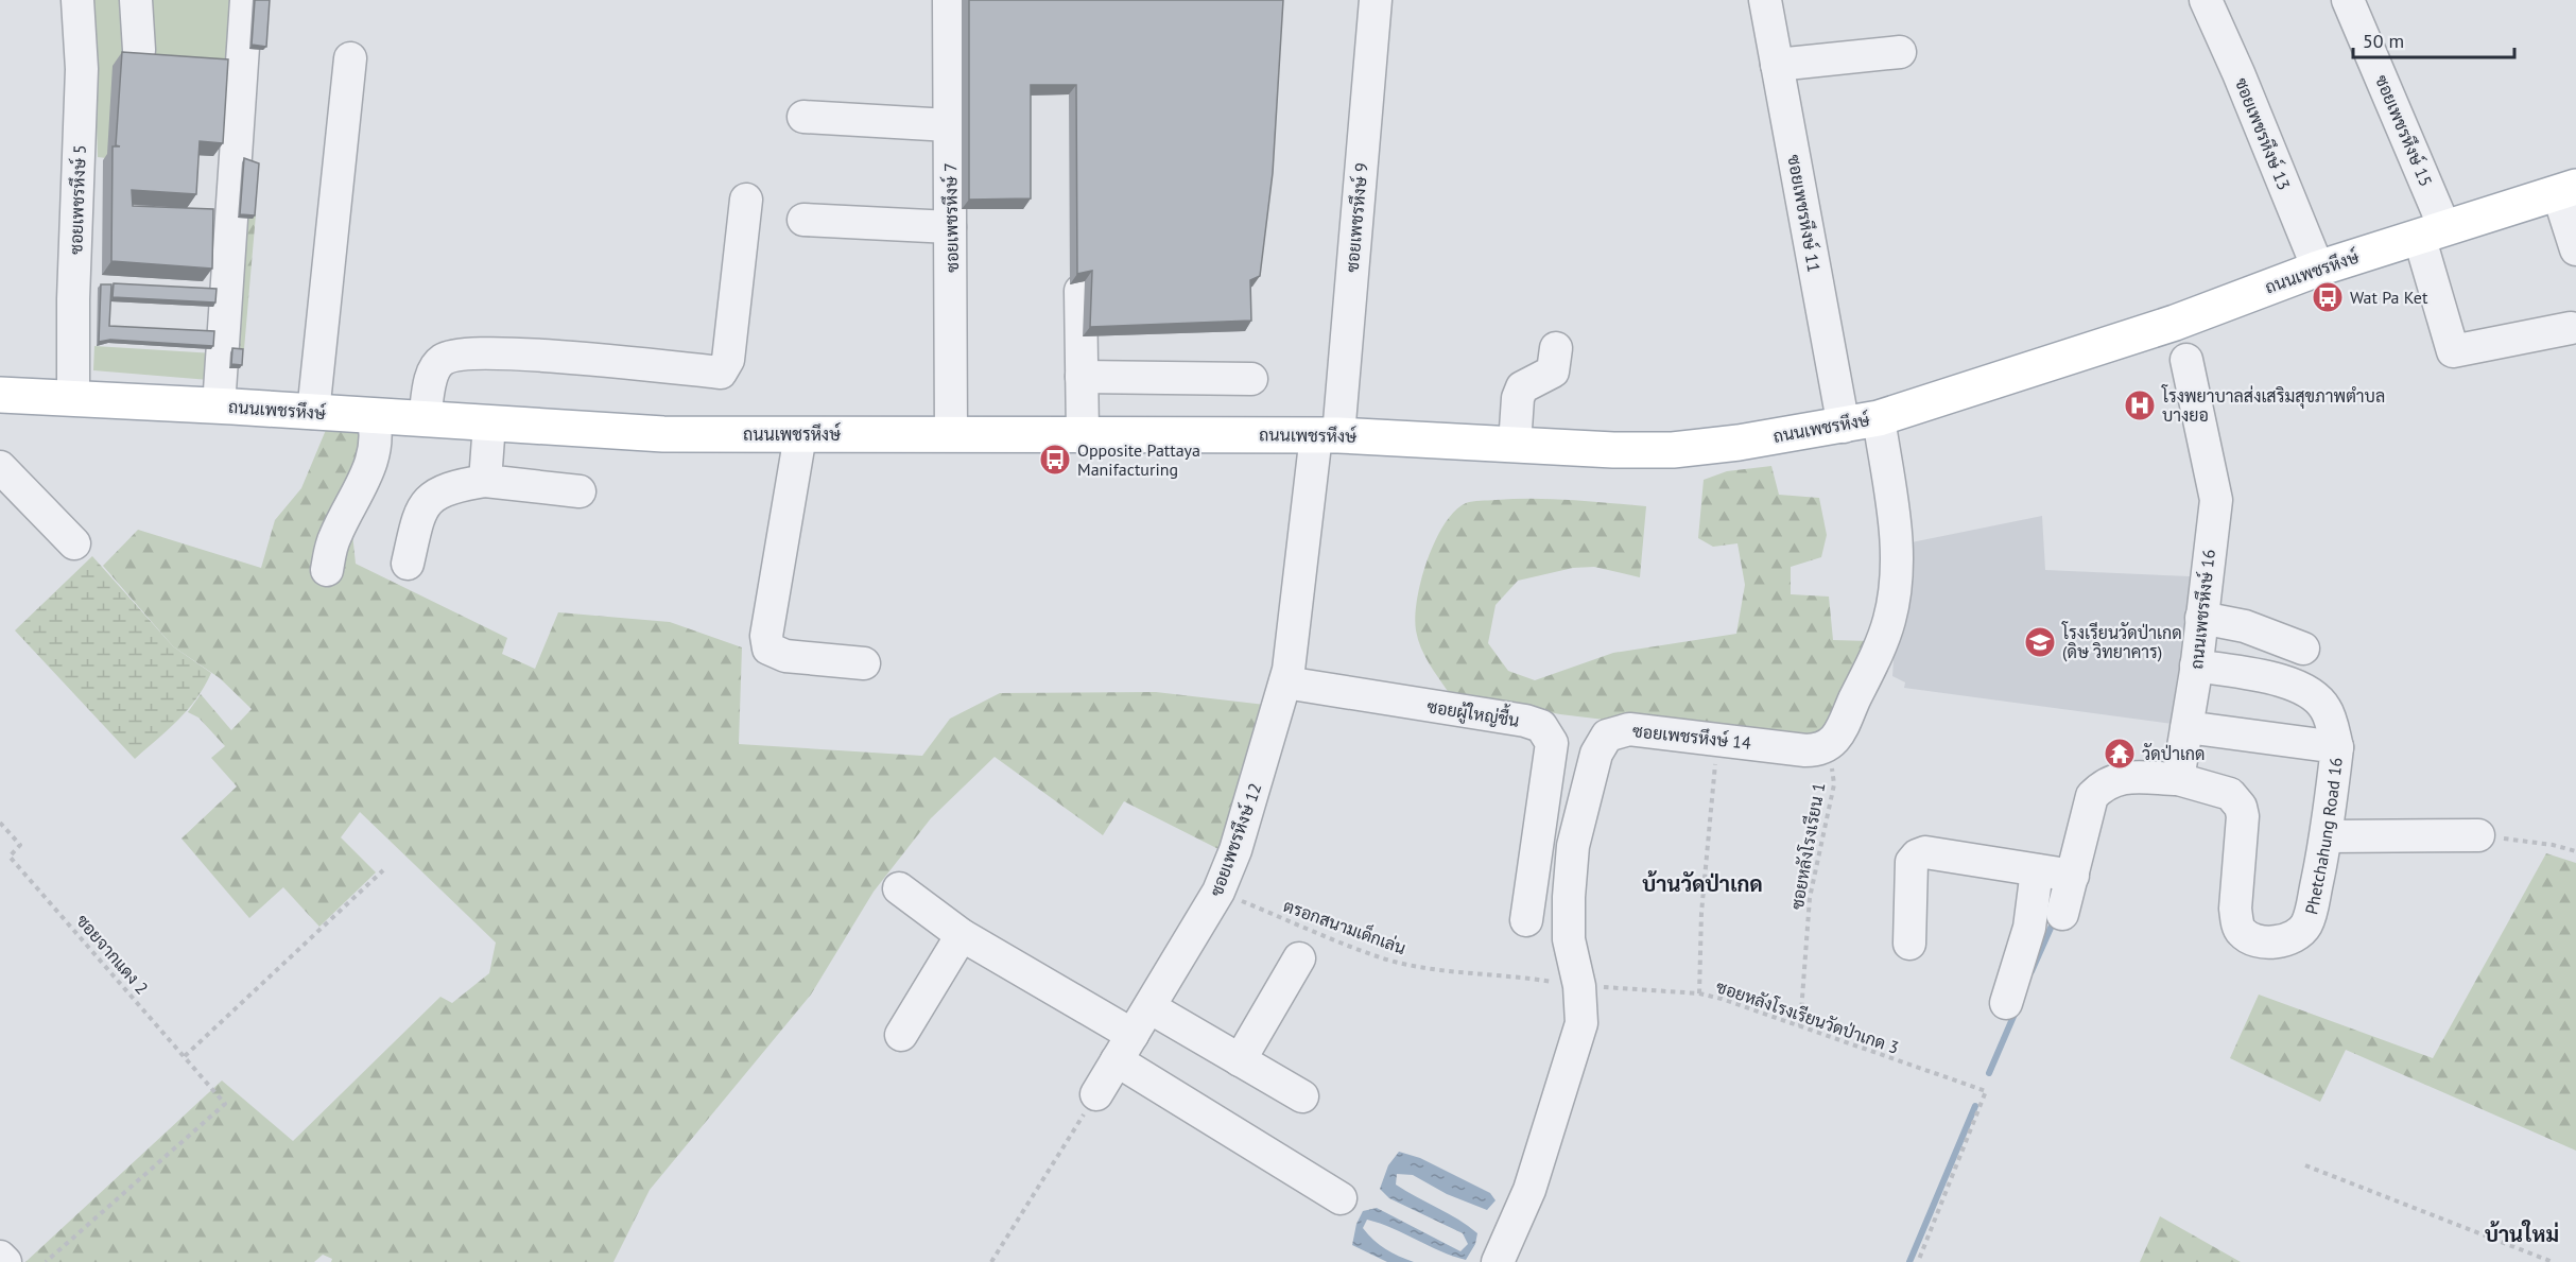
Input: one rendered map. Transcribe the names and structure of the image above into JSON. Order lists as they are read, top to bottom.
{
  "streets": {
    "main road": ["ถนนเพชรหึงษ์"],
    "street": [
      "ซอยเพชรหึงษ์ 15",
      "ซอยเพชรหึงษ์ 13",
      "ซอยเพชรหึงษ์ 5",
      "ซอยเพชรหึงษ์ 11",
      "ซอยเพชรหึงษ์ 7",
      "ซอยเพชรหึงษ์ 9",
      "ถนนเพชรหึงษ์ 16",
      "ซอยผู้ใหญ่ชื้น",
      "ซอยเพชรหึงษ์ 14",
      "Phetchahung Road 16",
      "ซอยเพชรหึงษ์ 12"
    ],
    "path": [
      "ซอยหลังโรงเรียน 1",
      "ตรอกสนามเด็กเล่น",
      "ซอยจากแดง 2",
      "ซอยหลังโรงเรียนวัดป่าเกด 3"
    ]
  },
  "crossings": [
    ["ซอยเพชรหึงษ์ 15", "ถนนเพชรหึงษ์"],
    ["ซอยเพชรหึงษ์ 13", "ถนนเพชรหึงษ์"],
    ["ซอยเพชรหึงษ์ 5", "ถนนเพชรหึงษ์"],
    ["ซอยเพชรหึงษ์ 11", "ถนนเพชรหึงษ์"],
    ["ซอยเพชรหึงษ์ 7", "ถนนเพชรหึงษ์"],
    ["ซอยเพชรหึงษ์ 9", "ถนนเพชรหึงษ์"],
    ["ซอยเพชรหึงษ์ 9", "ซอยเพชรหึงษ์ 12"],
    ["ถนนเพชรหึงษ์", "ถนนเพชรหึงษ์ 16"],
    ["ถนนเพชรหึงษ์", "ซอยเพชรหึงษ์ 12"],
    ["ถนนเพชรหึงษ์ 16", "Phetchahung Road 16"],
    ["ซอยผู้ใหญ่ชื้น", "ซอยเพชรหึงษ์ 12"],
    ["ซอยเพชรหึงษ์ 14", "ซอยหลังโรงเรียน 1"],
    ["ซอยเพชรหึงษ์ 14", "ตรอกสนามเด็กเล่น"],
    ["ซอยเพชรหึงษ์ 14", "ซอยหลังโรงเรียนวัดป่าเกด 3"],
    ["ซอยเพชรหึงษ์ 12", "ตรอกสนามเด็กเล่น"],
    ["ซอยหลังโรงเรียน 1", "ซอยหลังโรงเรียนวัดป่าเกด 3"],
    ["ตรอกสนามเด็กเล่น", "ซอยหลังโรงเรียนวัดป่าเกด 3"]
  ],
  "districts": ["บ้านวัดป่าเกด", "บ้านใหม่"],
  "places": {
    "bus stop": ["Wat Pa Ket", "Opposite Pattaya Manifacturing"],
    "hospital": ["โรงพยาบาลส่งเสริมสุขภาพตำบล บางยอ"],
    "school or university": ["โรงเรียนวัดป่าเกด (ดิษ วิทยาคาร)"],
    "temple": ["วัดป่าเกด"]
  },
  "scale_bar": "50 m"
}
